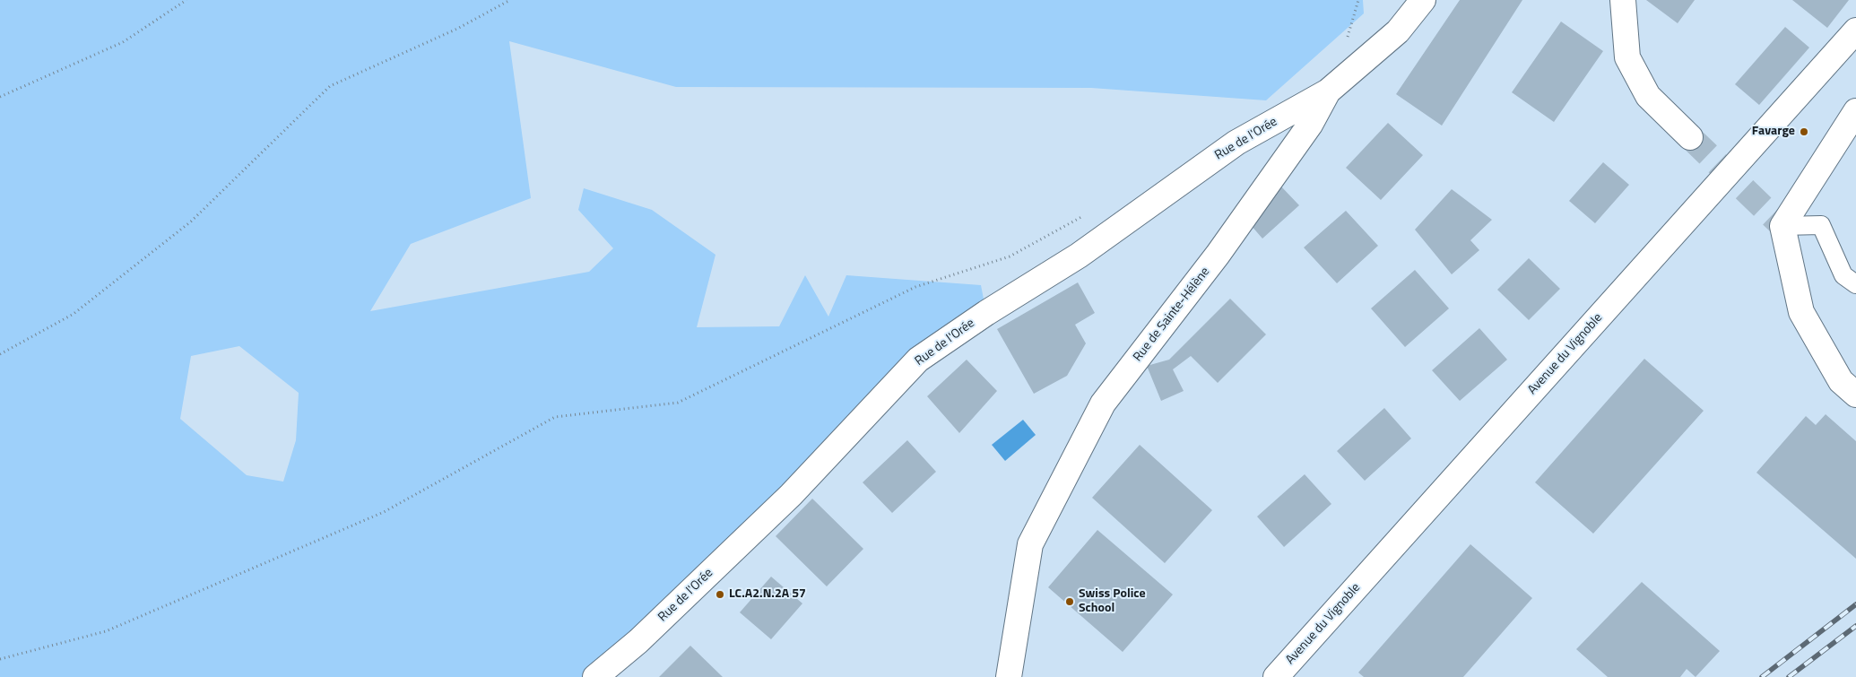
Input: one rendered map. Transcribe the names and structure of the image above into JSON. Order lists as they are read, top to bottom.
{
  "streets": {
    "street": ["Rue de l'Orée", "Rue de Sainte-Hélène", "Avenue du Vignoble"]
  },
  "crossings": [
    ["Rue de l'Orée", "Rue de Sainte-Hélène"]
  ],
  "places": ["Favarge", "LC.A2.N.2A 57", "Swiss Police School"]
}
